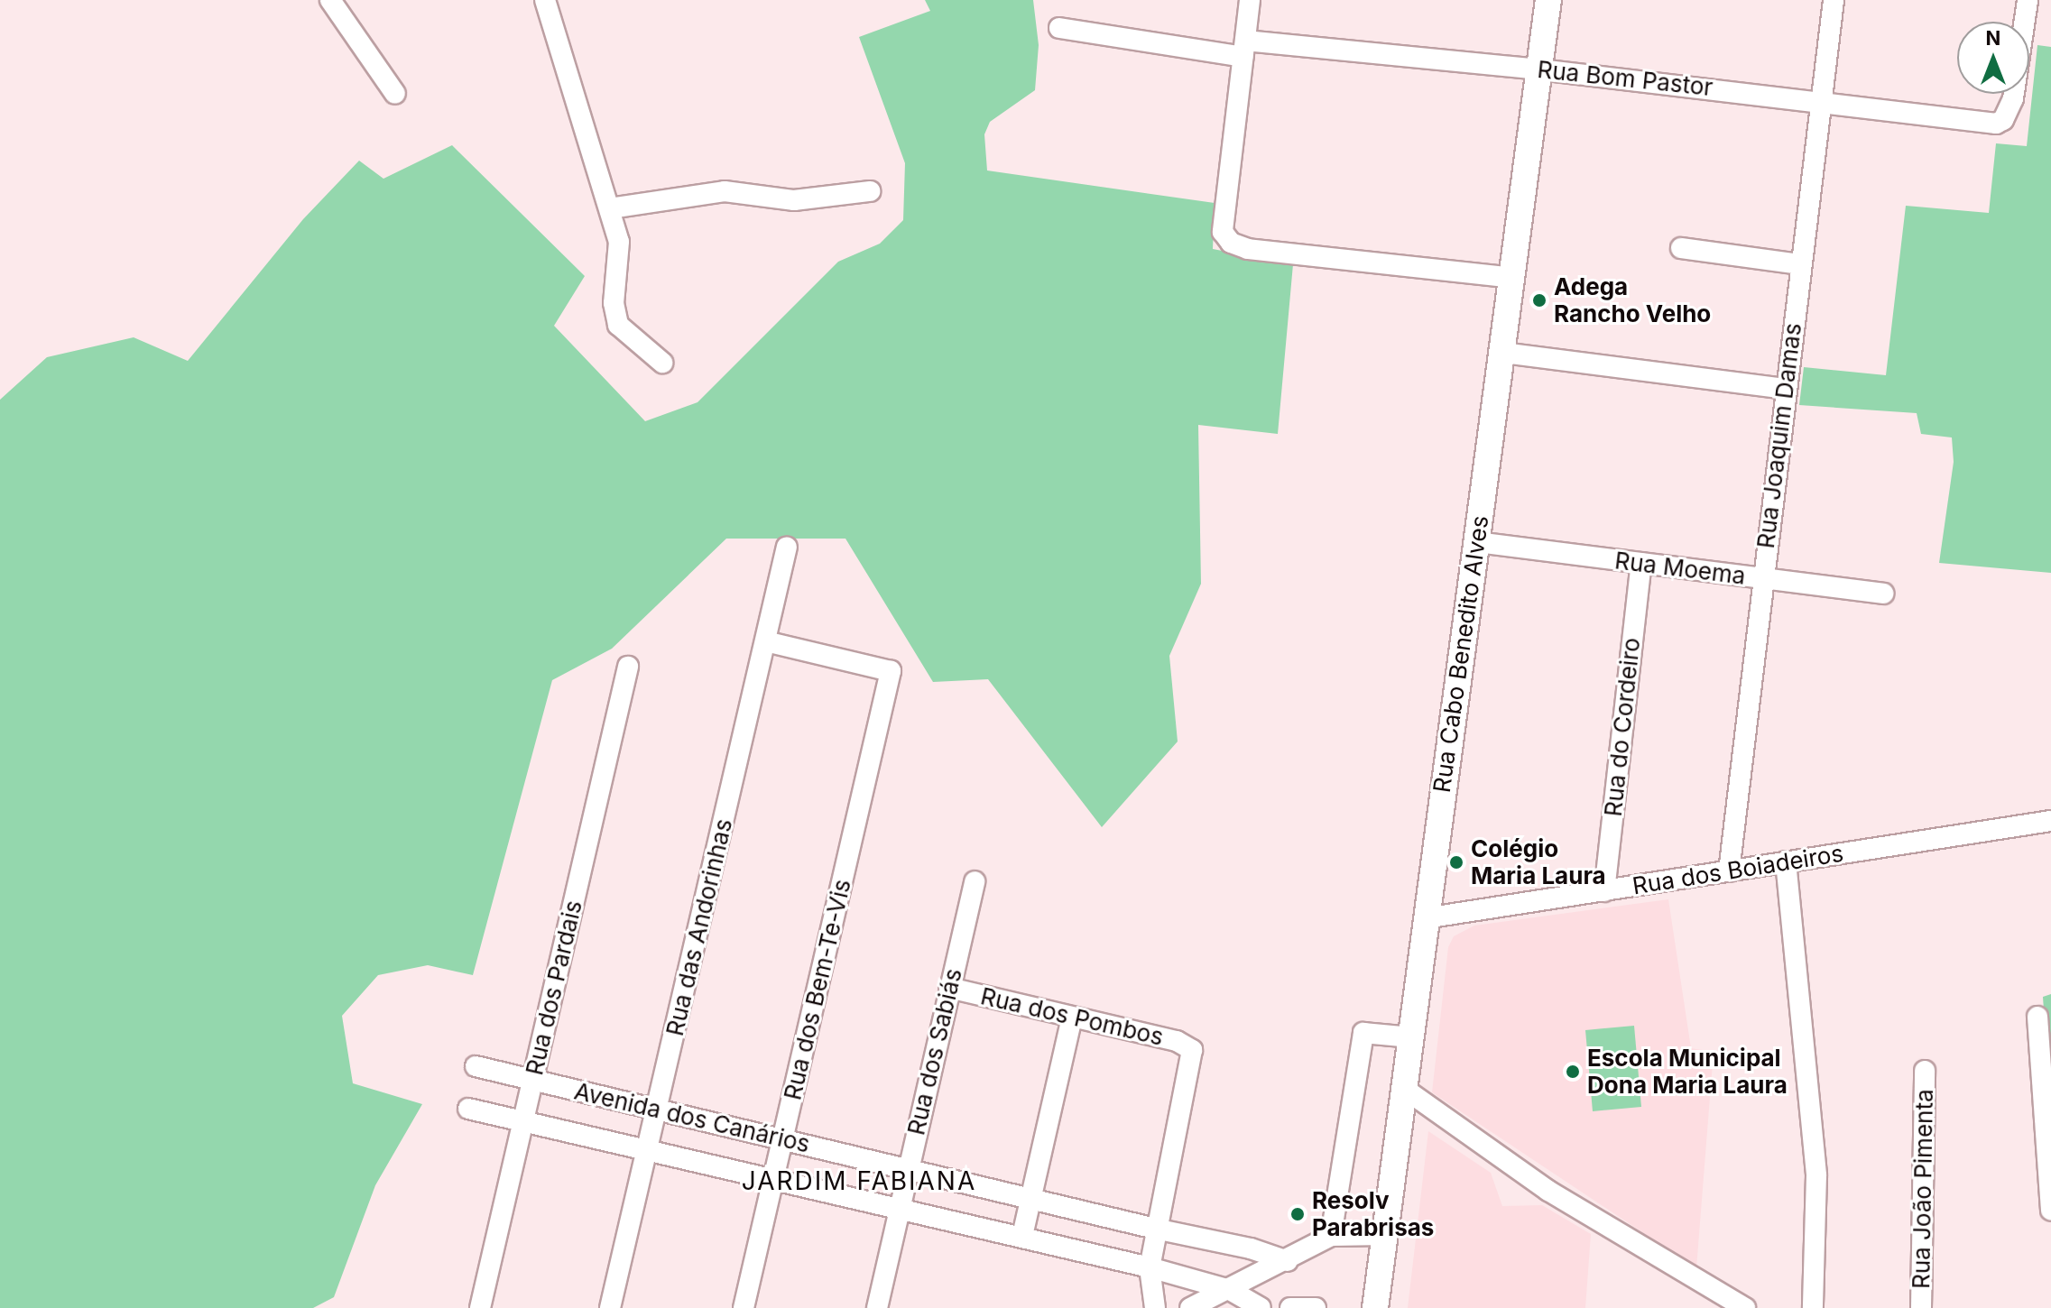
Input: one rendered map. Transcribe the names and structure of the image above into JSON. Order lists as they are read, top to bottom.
{
  "streets": {
    "main road": ["Rua Cabo Benedito Alves"],
    "street": [
      "Rua Bom Pastor",
      "Rua Joaquim Damas",
      "Rua Moema",
      "Rua do Cordeiro",
      "Rua dos Boiadeiros",
      "Rua das Andorinhas",
      "Rua dos Pardais",
      "Rua dos Bem-Te-Vis",
      "Rua dos Pombos",
      "Rua dos Sabiás",
      "Avenida dos Canários",
      "Rua João Pimenta"
    ]
  },
  "crossings": [
    ["Rua Bom Pastor", "Rua Joaquim Damas"],
    ["Rua Bom Pastor", "Rua Cabo Benedito Alves"],
    ["Rua Joaquim Damas", "Rua Moema"],
    ["Rua Joaquim Damas", "Rua dos Boiadeiros"],
    ["Rua Moema", "Rua Cabo Benedito Alves"],
    ["Rua Moema", "Rua do Cordeiro"],
    ["Rua Cabo Benedito Alves", "Rua dos Boiadeiros"],
    ["Rua do Cordeiro", "Rua dos Boiadeiros"],
    ["Rua das Andorinhas", "Rua dos Bem-Te-Vis"],
    ["Rua das Andorinhas", "Avenida dos Canários"],
    ["Rua dos Pardais", "Avenida dos Canários"],
    ["Rua dos Bem-Te-Vis", "Avenida dos Canários"],
    ["Rua dos Pombos", "Rua dos Sabiás"],
    ["Rua dos Pombos", "Avenida dos Canários"],
    ["Rua dos Sabiás", "Avenida dos Canários"]
  ],
  "districts": ["JARDIM FABIANA"],
  "places": [
    "Adega Rancho Velho",
    "Colégio Maria Laura",
    "Escola Municipal Dona Maria Laura",
    "Resolv Parabrisas"
  ],
  "north": "top"
}
